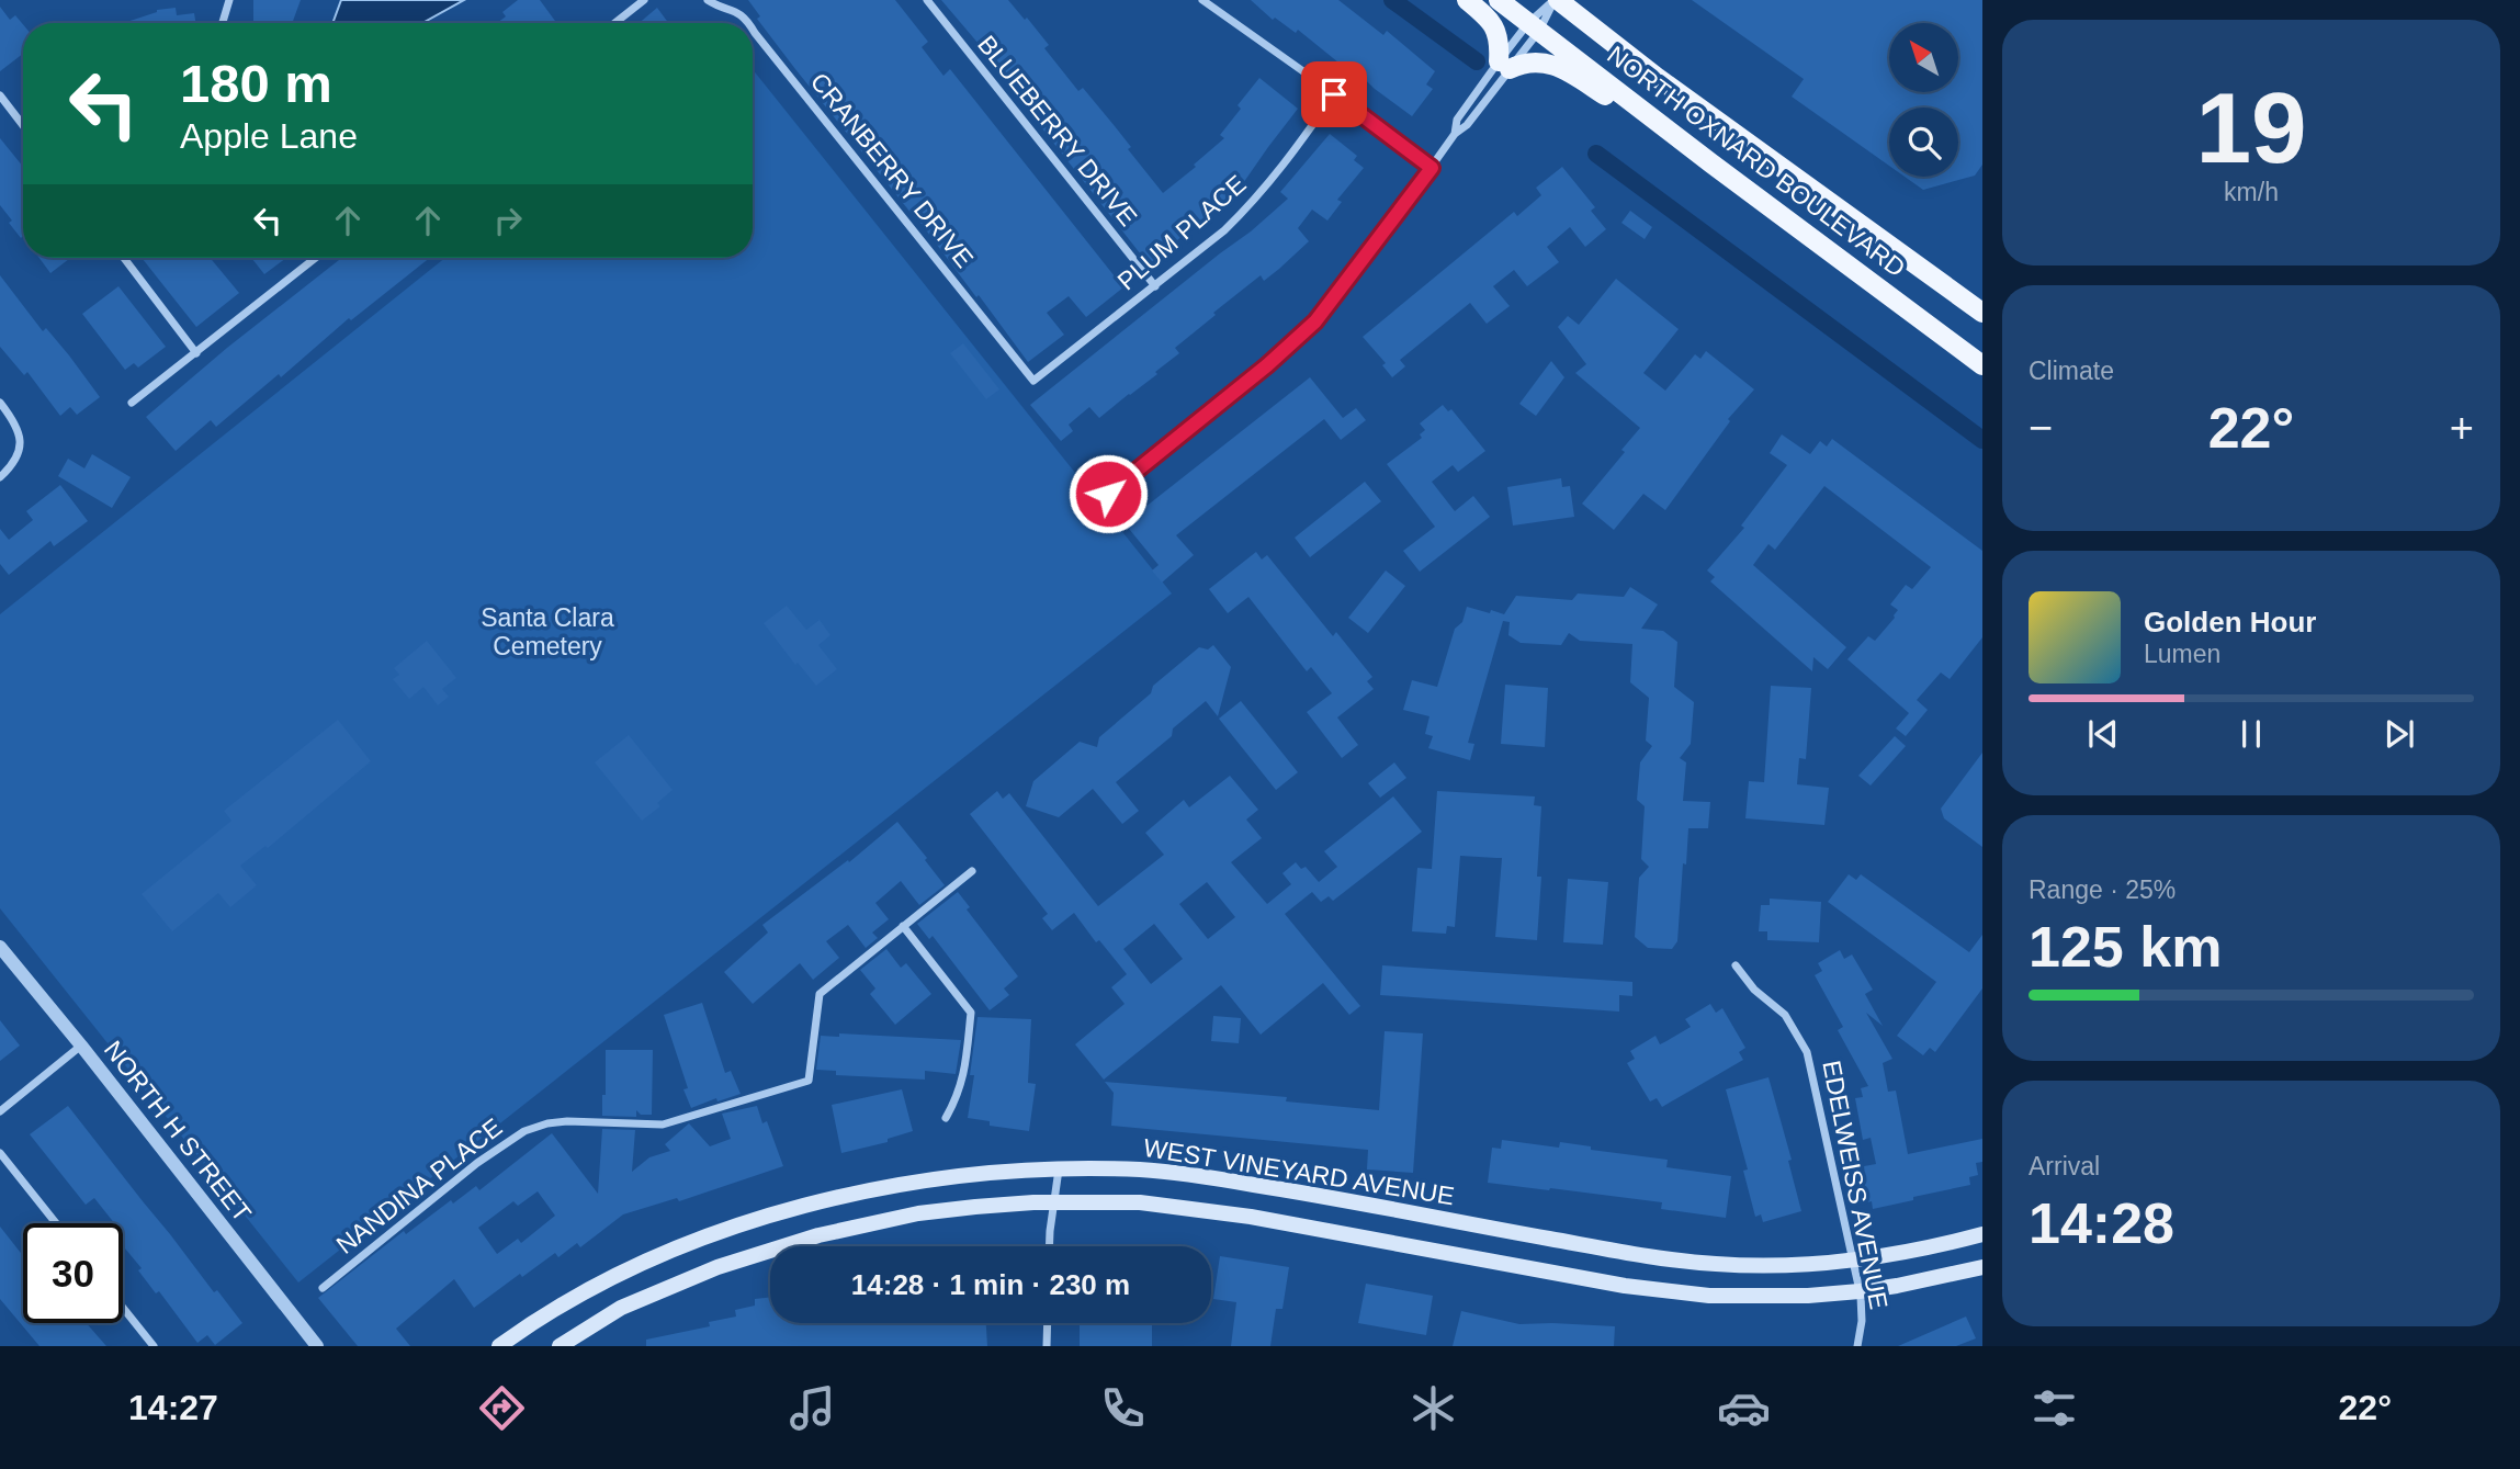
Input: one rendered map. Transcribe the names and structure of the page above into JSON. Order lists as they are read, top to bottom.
{
  "streets": {
    "main road": ["NORTH OXNARD BOULEVARD", "WEST VINEYARD AVENUE"],
    "street": [
      "BLUEBERRY DRIVE",
      "CRANBERRY DRIVE",
      "PLUM PLACE",
      "NORTH H STREET",
      "EDELWEISS AVENUE",
      "NANDINA PLACE"
    ]
  },
  "crossings": [
    ["BLUEBERRY DRIVE", "PLUM PLACE"],
    ["CRANBERRY DRIVE", "PLUM PLACE"],
    ["WEST VINEYARD AVENUE", "EDELWEISS AVENUE"]
  ],
  "parks": ["Santa Clara Cemetery"],
  "north": "top left",
  "page": {
    "tile": [
      ["19", "km/h"],
      "Climate",
      ["Range · 25%", "125 km"],
      ["Arrival", "14:28"]
    ],
    "turn": ["180 m", "Apple Lane"],
    "heat": ["−", "22°", "+"],
    "song": ["Golden Hour", "Lumen"],
    "limit": "30",
    "trip": "14:28 · 1 min · 230 m",
    "tabs": ["14:27", "22°"]
  }
}
